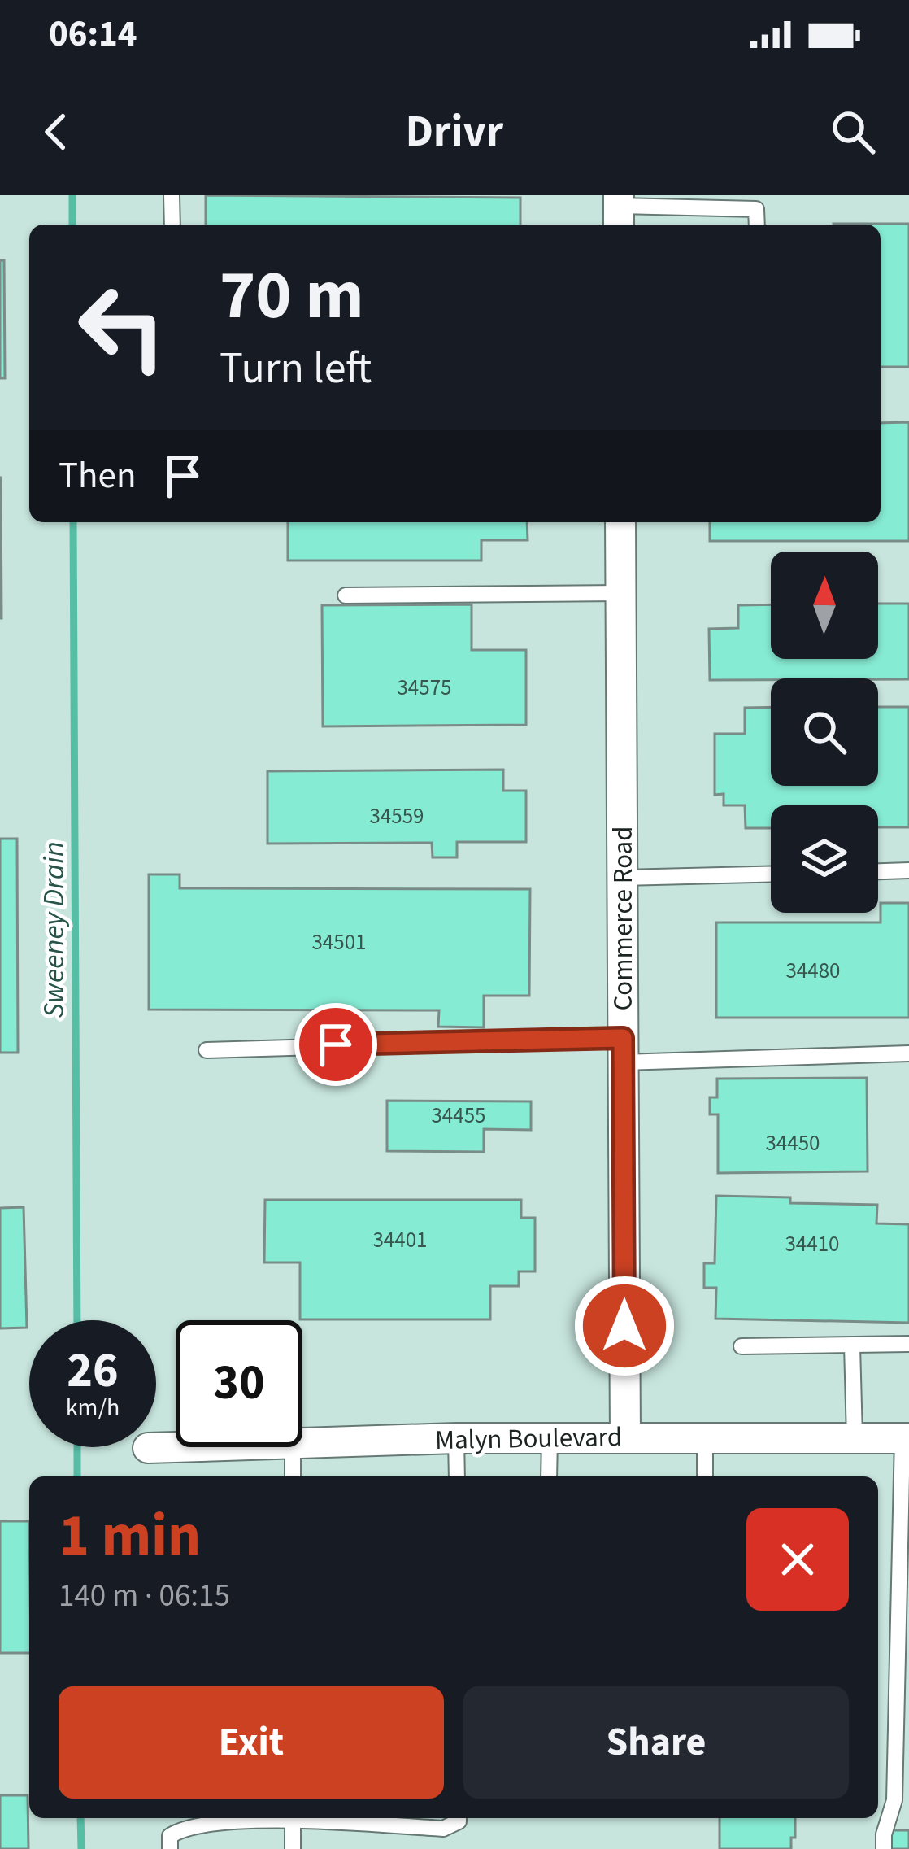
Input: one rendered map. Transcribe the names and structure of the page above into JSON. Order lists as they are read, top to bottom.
{
  "streets": {
    "street": ["Commerce Road", "Malyn Boulevard"]
  },
  "crossings": [
    ["Commerce Road", "Malyn Boulevard"]
  ],
  "water": ["Sweeney Drain"],
  "house_numbers": [
    "34575",
    "34559",
    "34501",
    "34480",
    "34455",
    "34450",
    "34401",
    "34410"
  ],
  "north": "top",
  "page": {
    "status": "06:14",
    "header": "Drivr",
    "turn": ["70 m", "Turn left"],
    "then": "Then",
    "speed": "26 km/h",
    "limit": "30",
    "heading": ["1 min", "140 m · 06:15"],
    "buttons": ["Exit", "Share"]
  }
}
